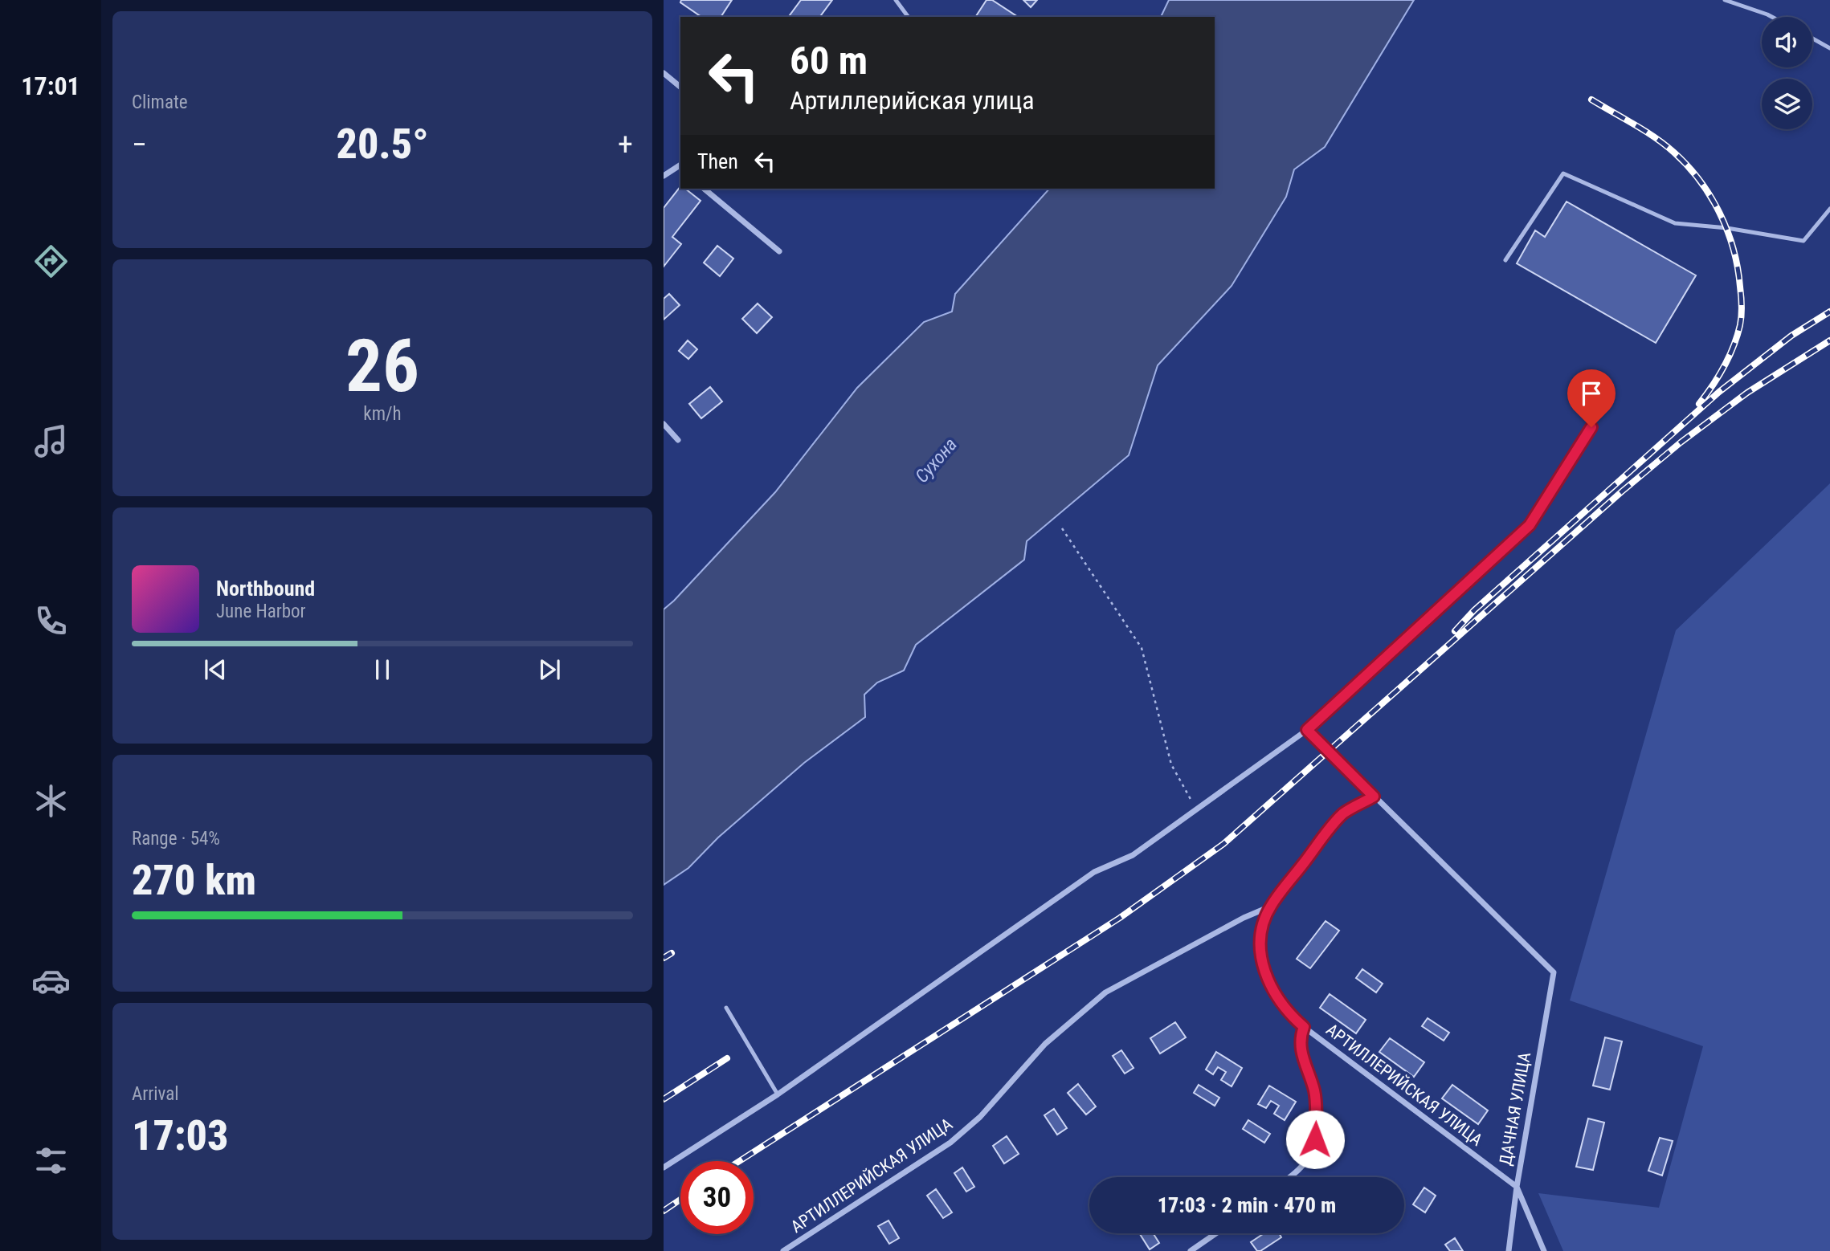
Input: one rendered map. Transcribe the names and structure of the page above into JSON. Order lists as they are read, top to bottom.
{
  "streets": {
    "street": ["АРТИЛЛЕРИЙСКАЯ УЛИЦА", "ДАЧНАЯ УЛИЦА"]
  },
  "crossings": [
    ["АРТИЛЛЕРИЙСКАЯ УЛИЦА", "ДАЧНАЯ УЛИЦА"]
  ],
  "water": ["Сухона"],
  "page": {
    "tabs": "17:01",
    "tile": [
      "Climate",
      ["26", "km/h"],
      ["Range · 54%", "270 km"],
      ["Arrival", "17:03"]
    ],
    "turn": ["60 m", "Артиллерийская улица"],
    "heat": ["−", "20.5°", "+"],
    "then": "Then",
    "song": ["Northbound", "June Harbor"],
    "limit": "30",
    "trip": "17:03 · 2 min · 470 m"
  }
}
